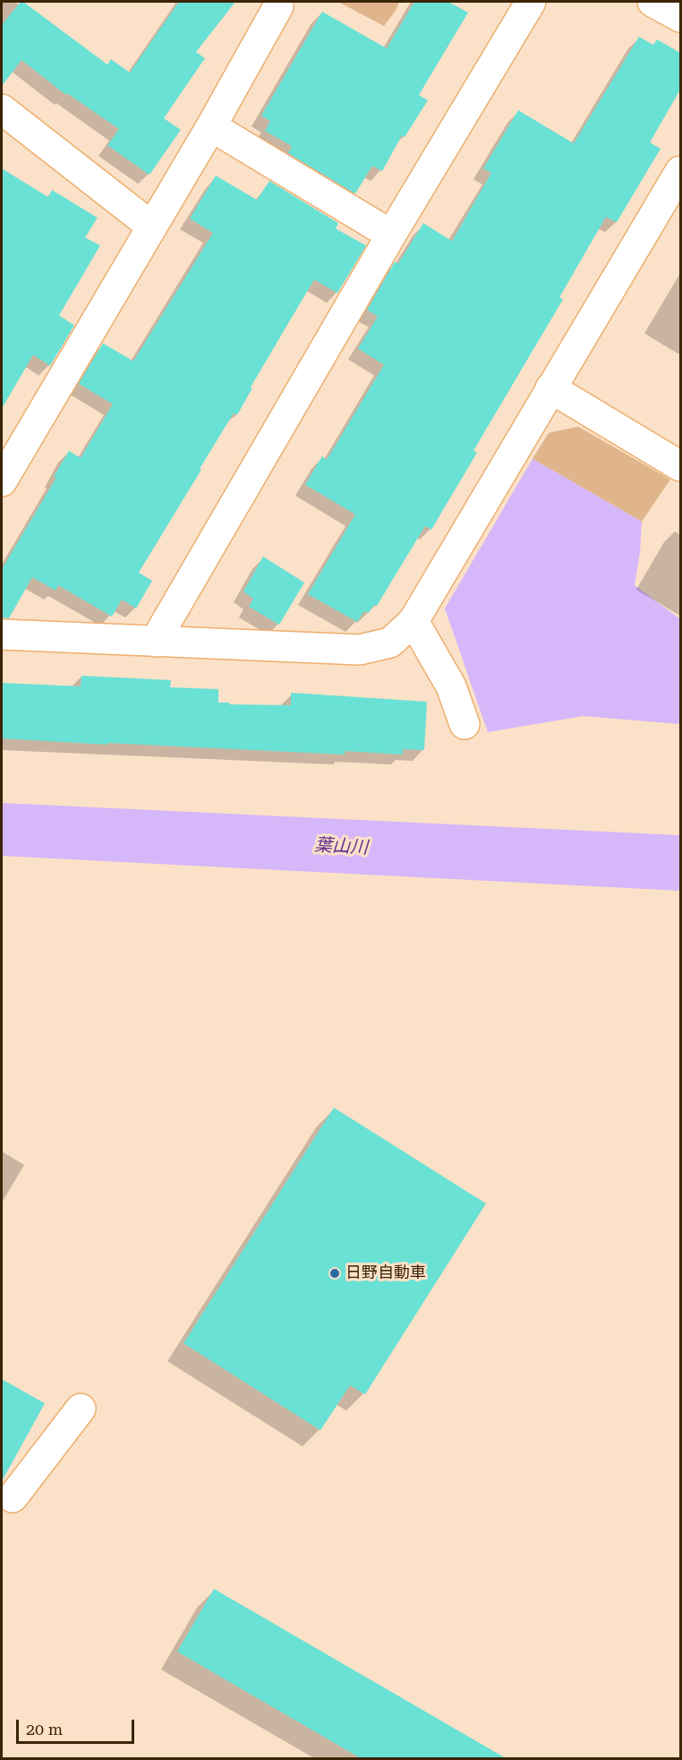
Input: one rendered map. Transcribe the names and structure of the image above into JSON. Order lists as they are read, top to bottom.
{
  "water": ["葉山川"],
  "places": ["日野自動車"],
  "scale_bar": "20 m"
}
